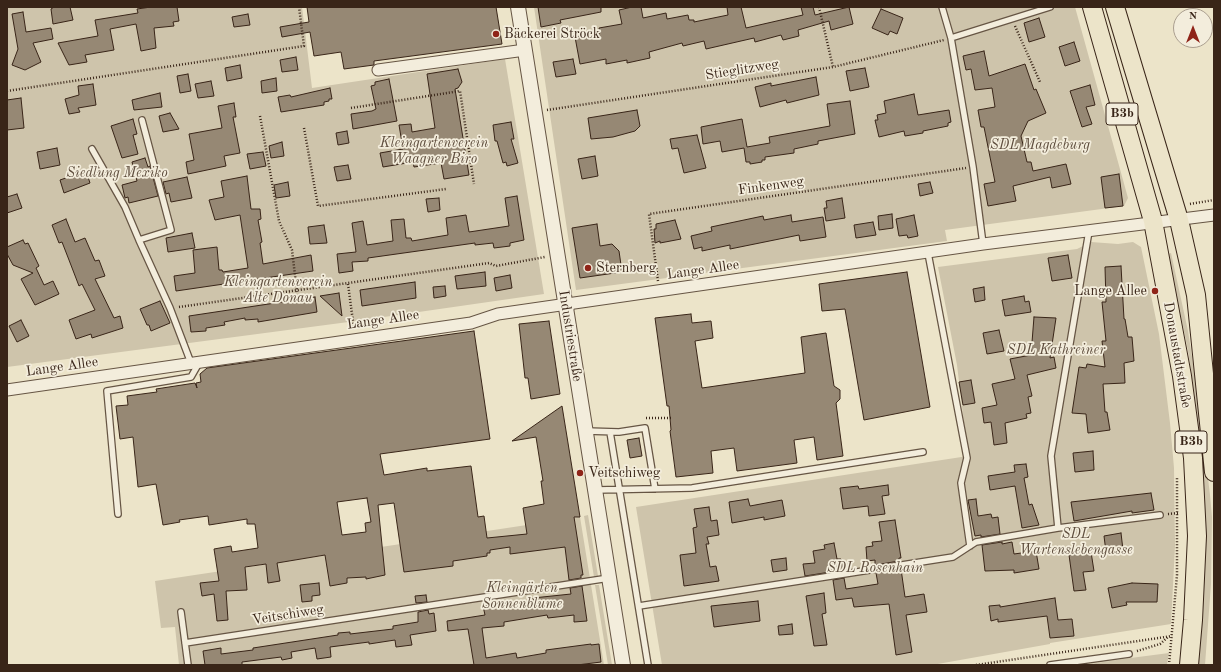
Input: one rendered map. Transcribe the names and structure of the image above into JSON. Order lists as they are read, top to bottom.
{
  "streets": {
    "main road": ["B3b", "Donaustadtstraße"],
    "street": ["Lange Allee", "Industriestraße"],
    "lane": ["Veitschiweg"],
    "path": ["Stieglitzweg", "Finkenweg"]
  },
  "crossings": [
    ["Stieglitzweg", "Industriestraße"],
    ["Finkenweg", "Lange Allee"],
    ["Lange Allee", "Industriestraße"],
    ["Lange Allee", "Donaustadtstraße"],
    ["Industriestraße", "Veitschiweg"]
  ],
  "parks": [
    "Kleingartenverein Waagner Biro",
    "SDL Magdeburg",
    "Siedlung Mexiko",
    "Kleingartenverein Alte Donau",
    "SDL Kathreiner",
    "SDL Wartenslebengasse",
    "SDL Rosenhain",
    "Kleingärten Sonnenblume"
  ],
  "places": [
    "Bäckerei Ströck",
    "Sternberg",
    "Lange Allee",
    "Veitschiweg"
  ],
  "north": "top"
}
